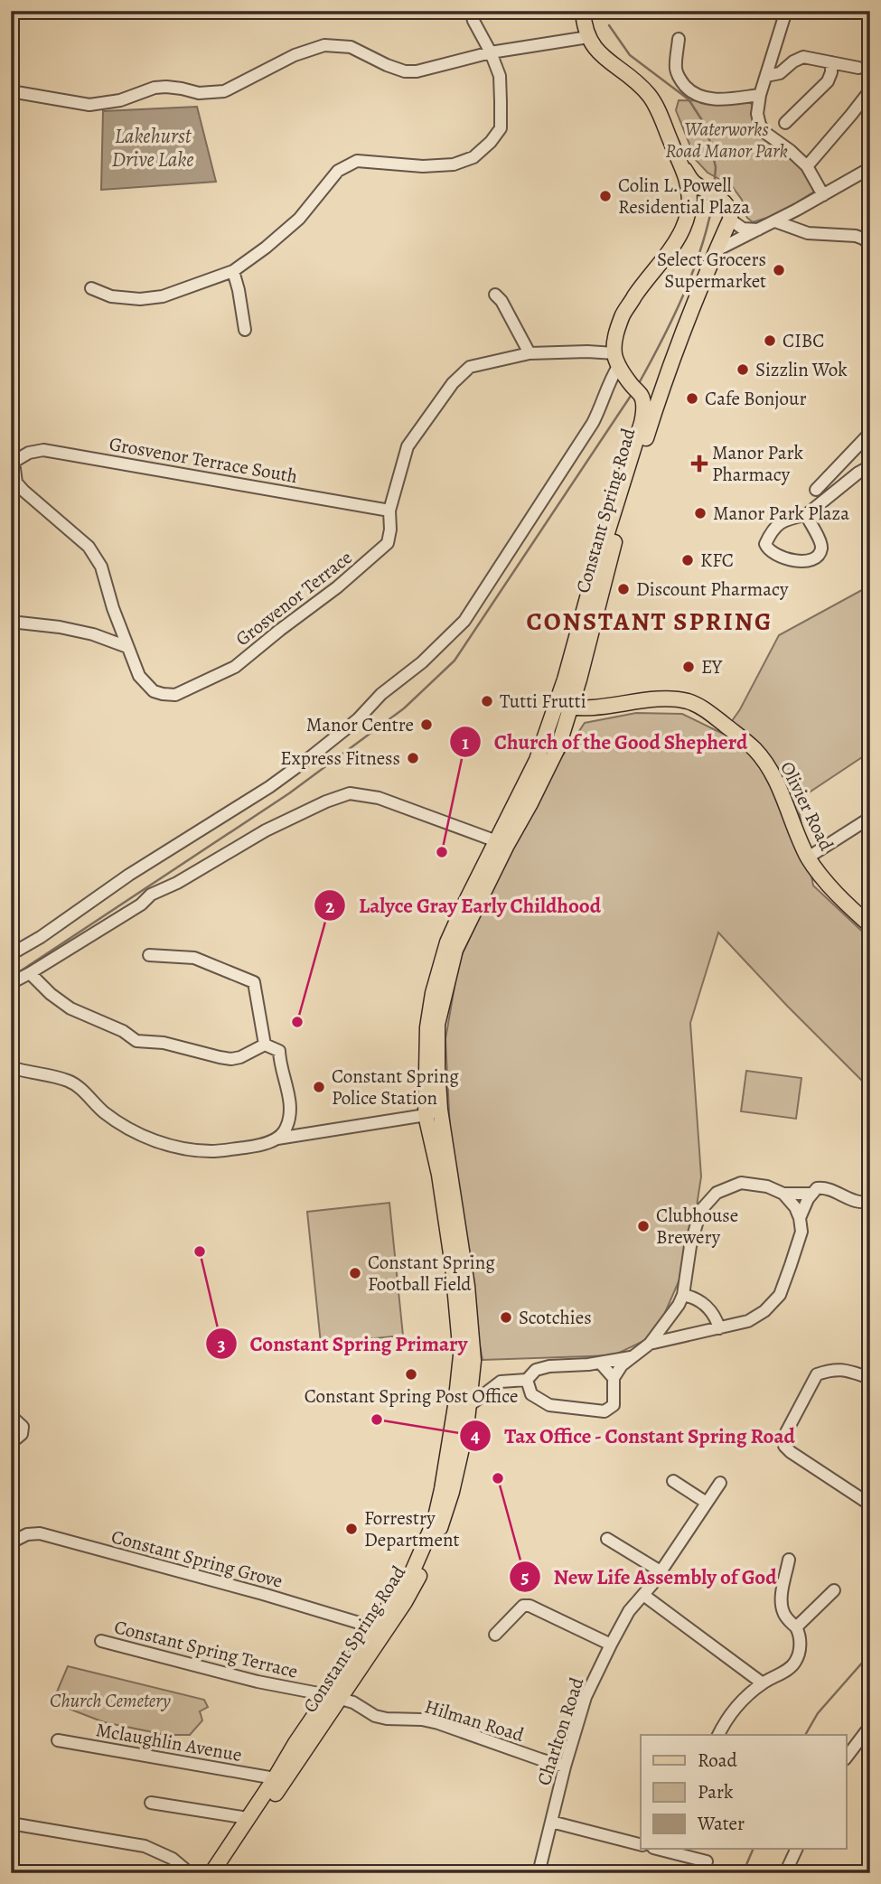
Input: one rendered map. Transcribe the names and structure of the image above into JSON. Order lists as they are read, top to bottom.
{
  "streets": {
    "main road": ["Constant Spring Road", "Olivier Road"],
    "street": [
      "Grosvenor Terrace South",
      "Grosvenor Terrace",
      "Constant Spring Grove",
      "Constant Spring Terrace",
      "Hilman Road",
      "Charlton Road",
      "Mclaughlin Avenue"
    ]
  },
  "crossings": [
    ["Grosvenor Terrace South", "Grosvenor Terrace"],
    ["Constant Spring Road", "Olivier Road"],
    ["Constant Spring Road", "Constant Spring Grove"],
    ["Constant Spring Road", "Constant Spring Terrace"],
    ["Constant Spring Road", "Hilman Road"],
    ["Constant Spring Road", "Mclaughlin Avenue"],
    ["Constant Spring Terrace", "Hilman Road"],
    ["Hilman Road", "Charlton Road"]
  ],
  "districts": ["CONSTANT SPRING"],
  "water": ["Lakehurst Drive Lake"],
  "parks": ["Waterworks Road Manor Park", "Church Cemetery"],
  "places": {
    "other": [
      "Colin L. Powell Residential Plaza",
      "Select Grocers Supermarket",
      "CIBC",
      "Sizzlin Wok",
      "Cafe Bonjour",
      "Manor Park Plaza",
      "KFC",
      "Discount Pharmacy",
      "EY",
      "Tutti Frutti",
      "Manor Centre",
      "Express Fitness",
      "Church of the Good Shepherd",
      "Lalyce Gray Early Childhood",
      "Constant Spring Police Station",
      "Clubhouse Brewery",
      "Constant Spring Primary",
      "Constant Spring Football Field",
      "Scotchies",
      "Constant Spring Post Office",
      "Tax Office - Constant Spring Road",
      "New Life Assembly of God",
      "Forrestry Department"
    ],
    "health": ["Manor Park Pharmacy"]
  },
  "legend": ["Road", "Park", "Water"]
}
